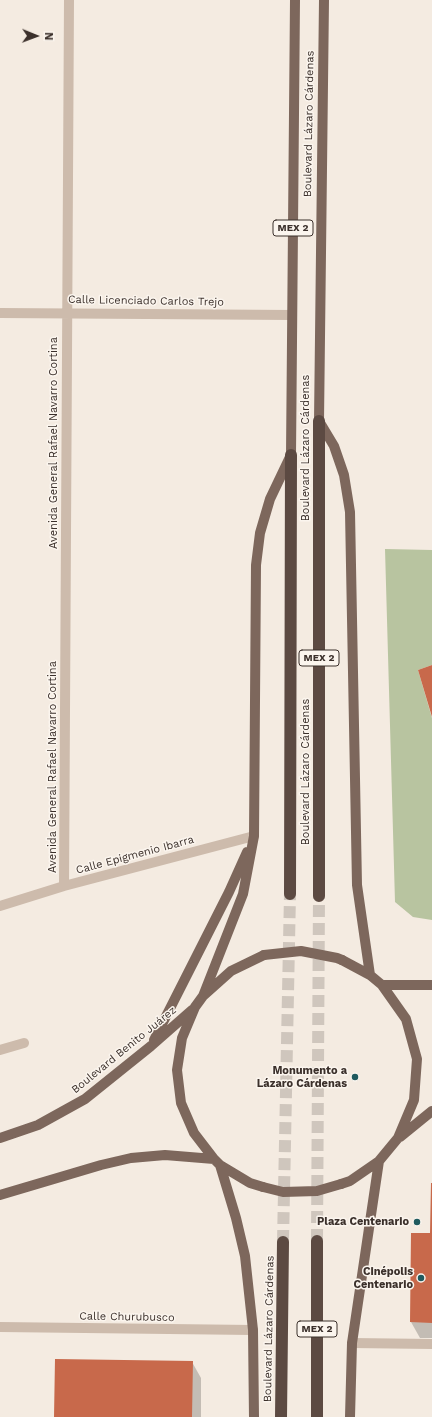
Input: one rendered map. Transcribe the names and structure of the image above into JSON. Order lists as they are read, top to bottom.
{
  "streets": {
    "highway": ["Boulevard Lázaro Cárdenas", "MEX 2"],
    "main road": ["Boulevard Benito Juárez"],
    "street": [
      "Calle Licenciado Carlos Trejo",
      "Avenida General Rafael Navarro Cortina",
      "Calle Epigmenio Ibarra",
      "Calle Churubusco"
    ]
  },
  "crossings": [
    ["Boulevard Lázaro Cárdenas", "Calle Licenciado Carlos Trejo"],
    ["Calle Licenciado Carlos Trejo", "Avenida General Rafael Navarro Cortina"],
    ["Avenida General Rafael Navarro Cortina", "Calle Epigmenio Ibarra"]
  ],
  "places": ["Monumento a Lázaro Cárdenas", "Plaza Centenario", "Cinépolis Centenario"],
  "north": "right"
}
